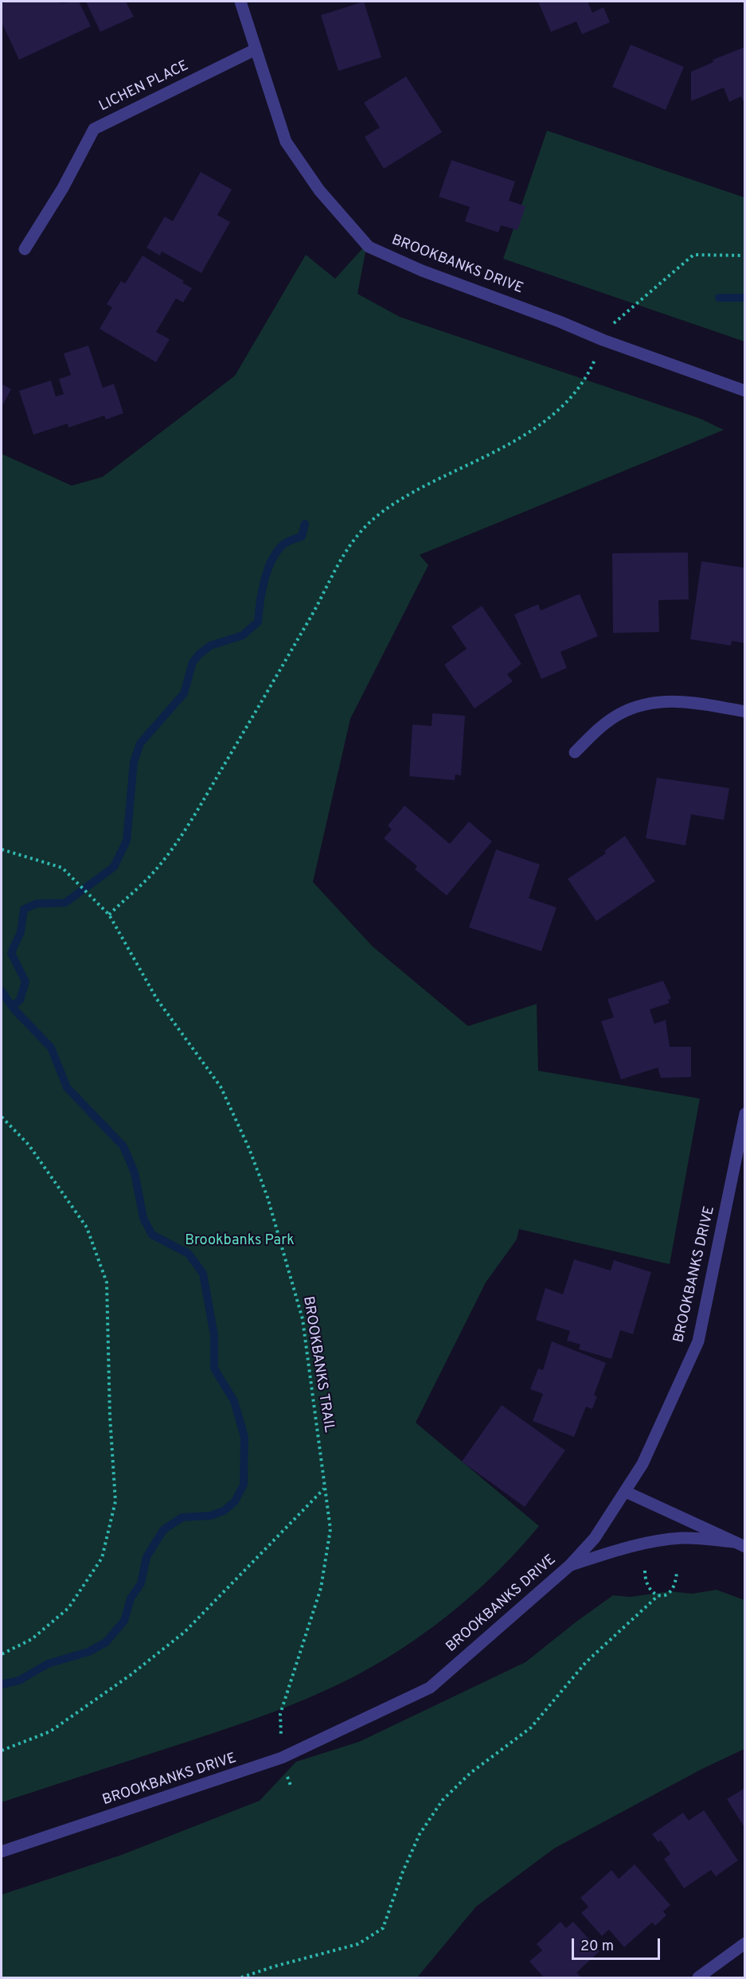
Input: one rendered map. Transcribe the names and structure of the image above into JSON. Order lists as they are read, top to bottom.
{
  "streets": {
    "street": ["LICHEN PLACE", "BROOKBANKS DRIVE"],
    "path": ["BROOKBANKS TRAIL"]
  },
  "crossings": [
    ["LICHEN PLACE", "BROOKBANKS DRIVE"],
    ["BROOKBANKS DRIVE", "BROOKBANKS TRAIL"]
  ],
  "parks": ["Brookbanks Park"],
  "scale_bar": "20 m"
}
